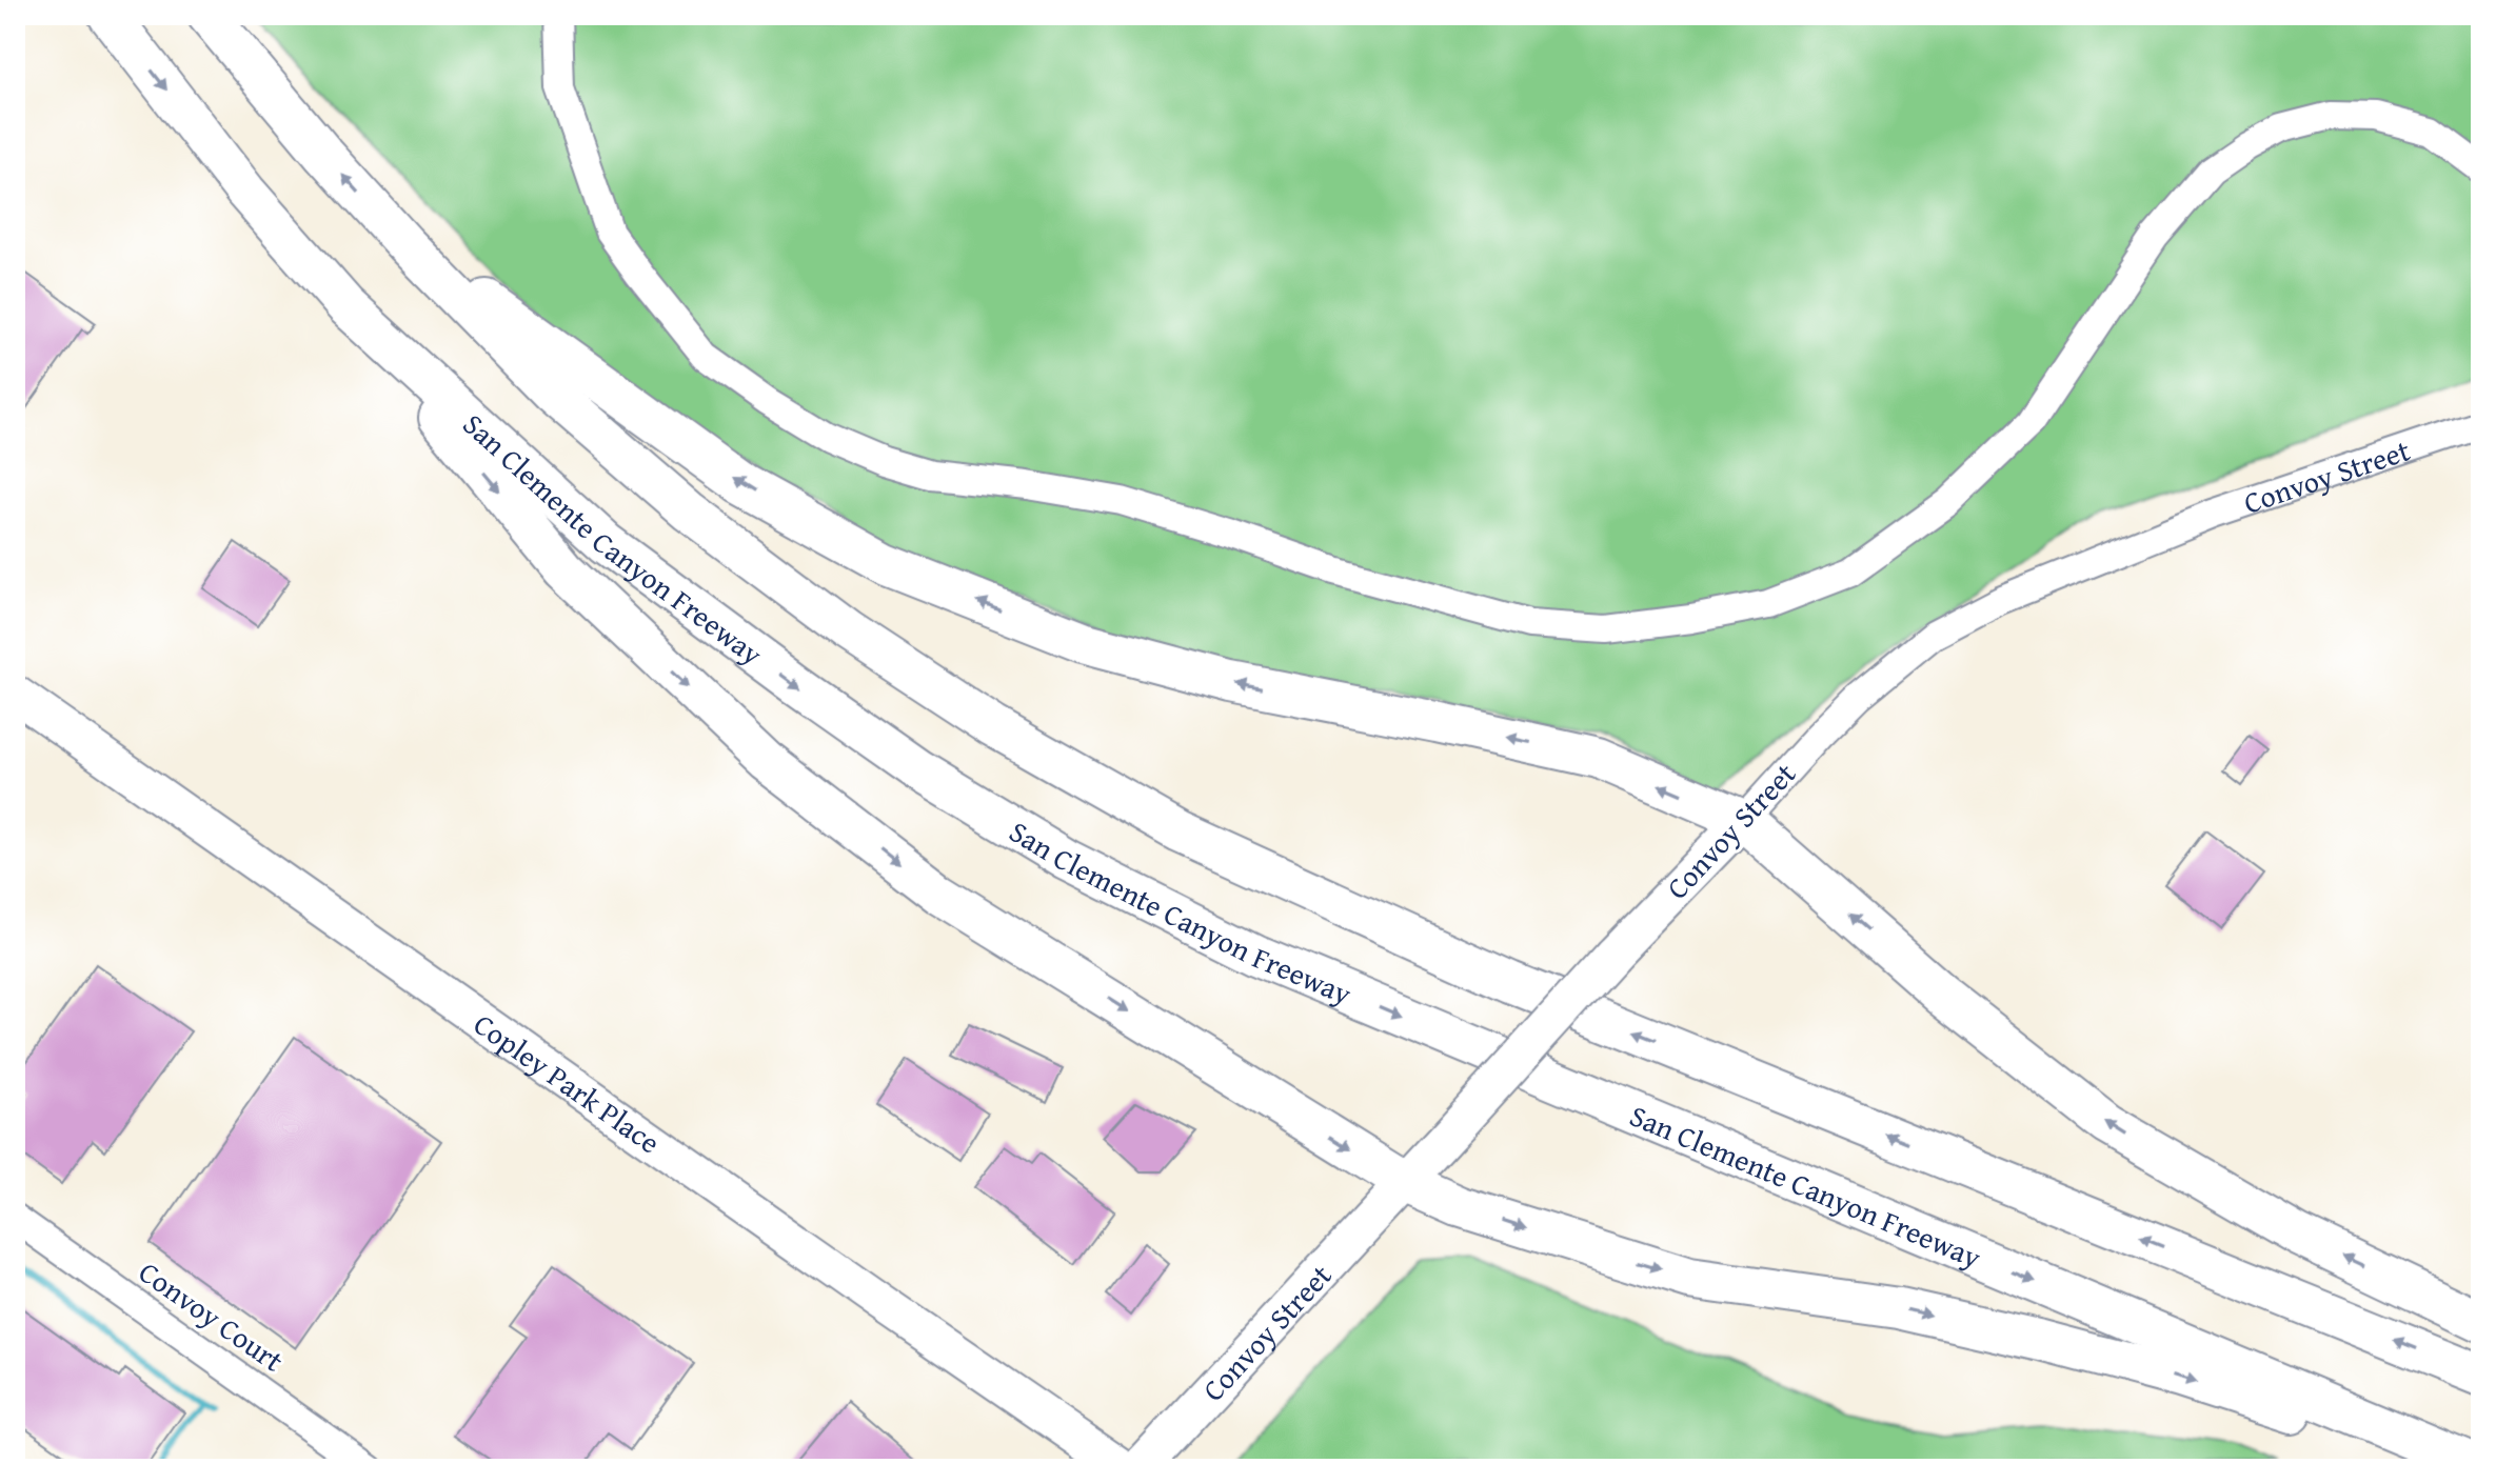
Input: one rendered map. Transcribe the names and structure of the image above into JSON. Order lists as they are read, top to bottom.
{
  "streets": {
    "highway": ["San Clemente Canyon Freeway"],
    "main road": ["Convoy Street", "Copley Park Place"],
    "street": ["Convoy Court"]
  }
}
